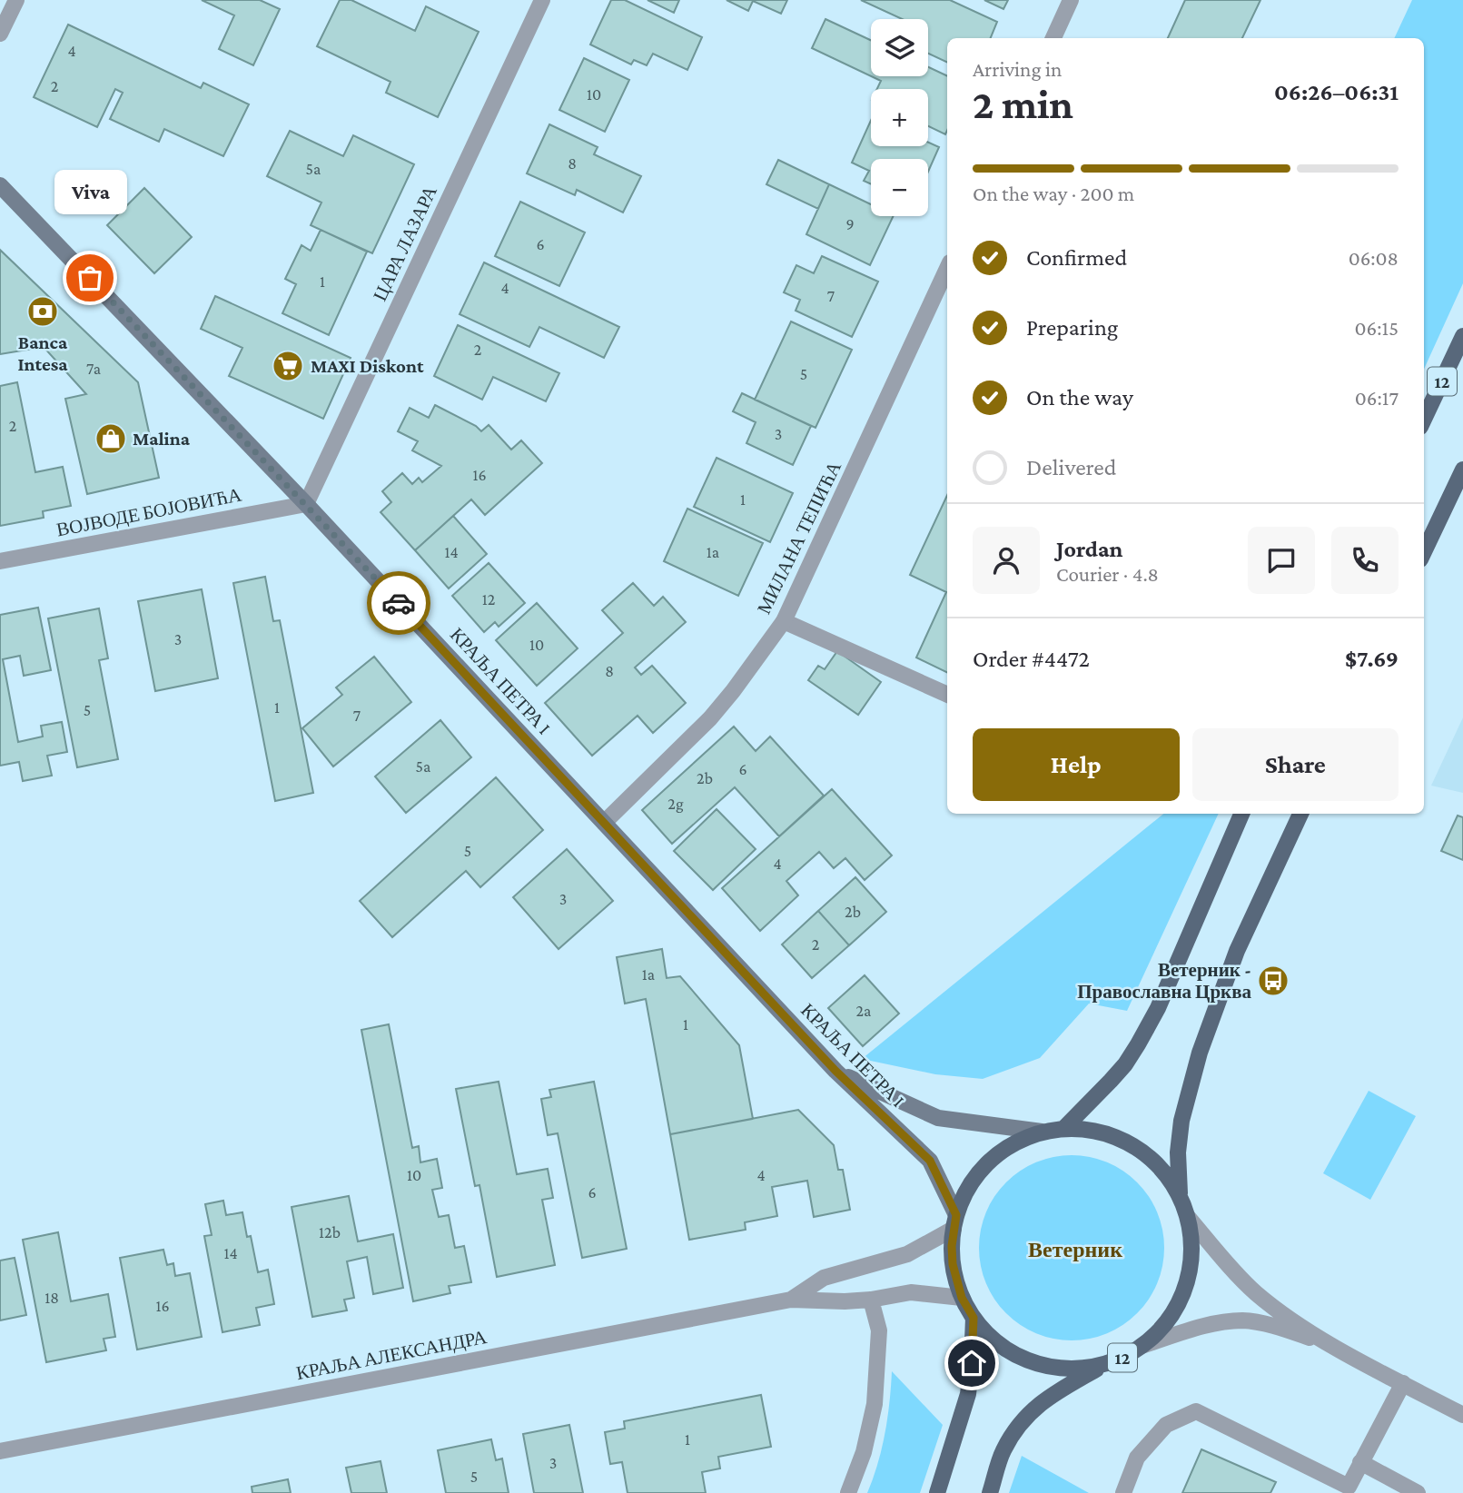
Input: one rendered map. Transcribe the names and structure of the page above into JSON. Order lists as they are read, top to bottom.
{
  "streets": {
    "main road": ["12"],
    "street": [
      "ЦАРА ЛАЗАРА",
      "ВОЈВОДЕ БОЈОВИЋА",
      "МИЛАНА ТЕПИЋА",
      "КРАЉА ПЕТРА I",
      "КРАЉА АЛЕКСАНДРА"
    ]
  },
  "crossings": [
    ["ЦАРА ЛАЗАРА", "ВОЈВОДЕ БОЈОВИЋА"],
    ["ЦАРА ЛАЗАРА", "КРАЉА ПЕТРА I"],
    ["12", "КРАЉА ПЕТРА I"],
    ["ВОЈВОДЕ БОЈОВИЋА", "КРАЉА ПЕТРА I"],
    ["МИЛАНА ТЕПИЋА", "КРАЉА ПЕТРА I"]
  ],
  "districts": ["Ветерник"],
  "places": {
    "other": ["Viva"],
    "bank": ["Banca Intesa"],
    "supermarket": ["MAXI Diskont"],
    "shop": ["Malina"],
    "bus stop": ["Ветерник - Православна Црква"]
  },
  "house_numbers": [
    "4",
    "2",
    "10",
    "8",
    "5a",
    "9",
    "6",
    "1",
    "4",
    "7",
    "2",
    "7a",
    "5",
    "2",
    "3",
    "16",
    "1",
    "14",
    "1a",
    "12",
    "3",
    "10",
    "8",
    "1",
    "5",
    "7",
    "5a",
    "6",
    "2b",
    "2g",
    "5",
    "4",
    "3",
    "2b",
    "2",
    "1a",
    "2a",
    "1",
    "10",
    "4",
    "6",
    "12b",
    "14",
    "18",
    "16",
    "1",
    "3",
    "5"
  ],
  "page": {
    "map_buttons": ["+", "−"],
    "heading": ["2 min", "Arriving in", "06:26–06:31"],
    "panel": [
      "Jordan",
      "Courier · 4.8",
      "Order #4472",
      "$7.69"
    ],
    "bar": "On the way · 200 m",
    "bubble": "Viva",
    "list": [
      ["Confirmed", "06:08"],
      ["Preparing", "06:15"],
      ["On the way", "06:17"],
      "Delivered"
    ],
    "buttons": ["Help", "Share"]
  }
}
